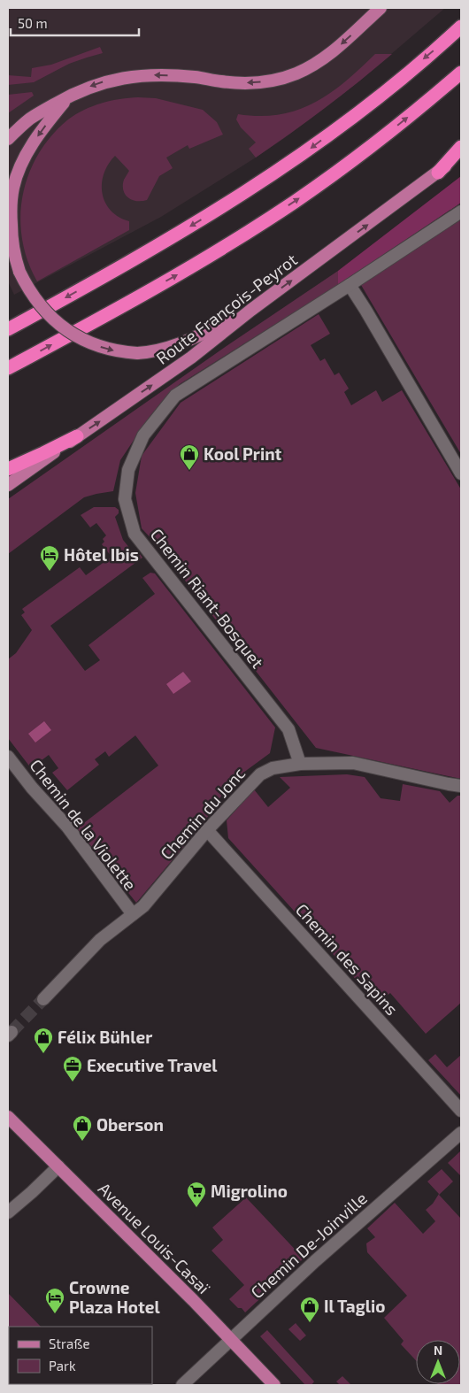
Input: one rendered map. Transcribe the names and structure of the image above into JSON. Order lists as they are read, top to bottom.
{
  "streets": {
    "main road": ["Route François-Peyrot", "Avenue Louis-Casaï"],
    "street": [
      "Chemin Riant-Bosquet",
      "Chemin du Jonc",
      "Chemin de la Violette",
      "Chemin des Sapins",
      "Chemin De-Joinville"
    ]
  },
  "crossings": [
    ["Chemin Riant-Bosquet", "Chemin du Jonc"],
    ["Chemin du Jonc", "Chemin de la Violette"],
    ["Chemin du Jonc", "Chemin des Sapins"],
    ["Avenue Louis-Casaï", "Chemin De-Joinville"]
  ],
  "one_way": ["Route François-Peyrot"],
  "places": {
    "shop": [
      "Kool Print",
      "Félix Bühler",
      "Oberson",
      "Il Taglio"
    ],
    "hotel": ["Hôtel Ibis", "Crowne Plaza Hotel"],
    "office": ["Executive Travel"],
    "supermarket": ["Migrolino"]
  },
  "legend": ["Straße", "Park"],
  "scale_bar": "50 m",
  "north": "top"
}
